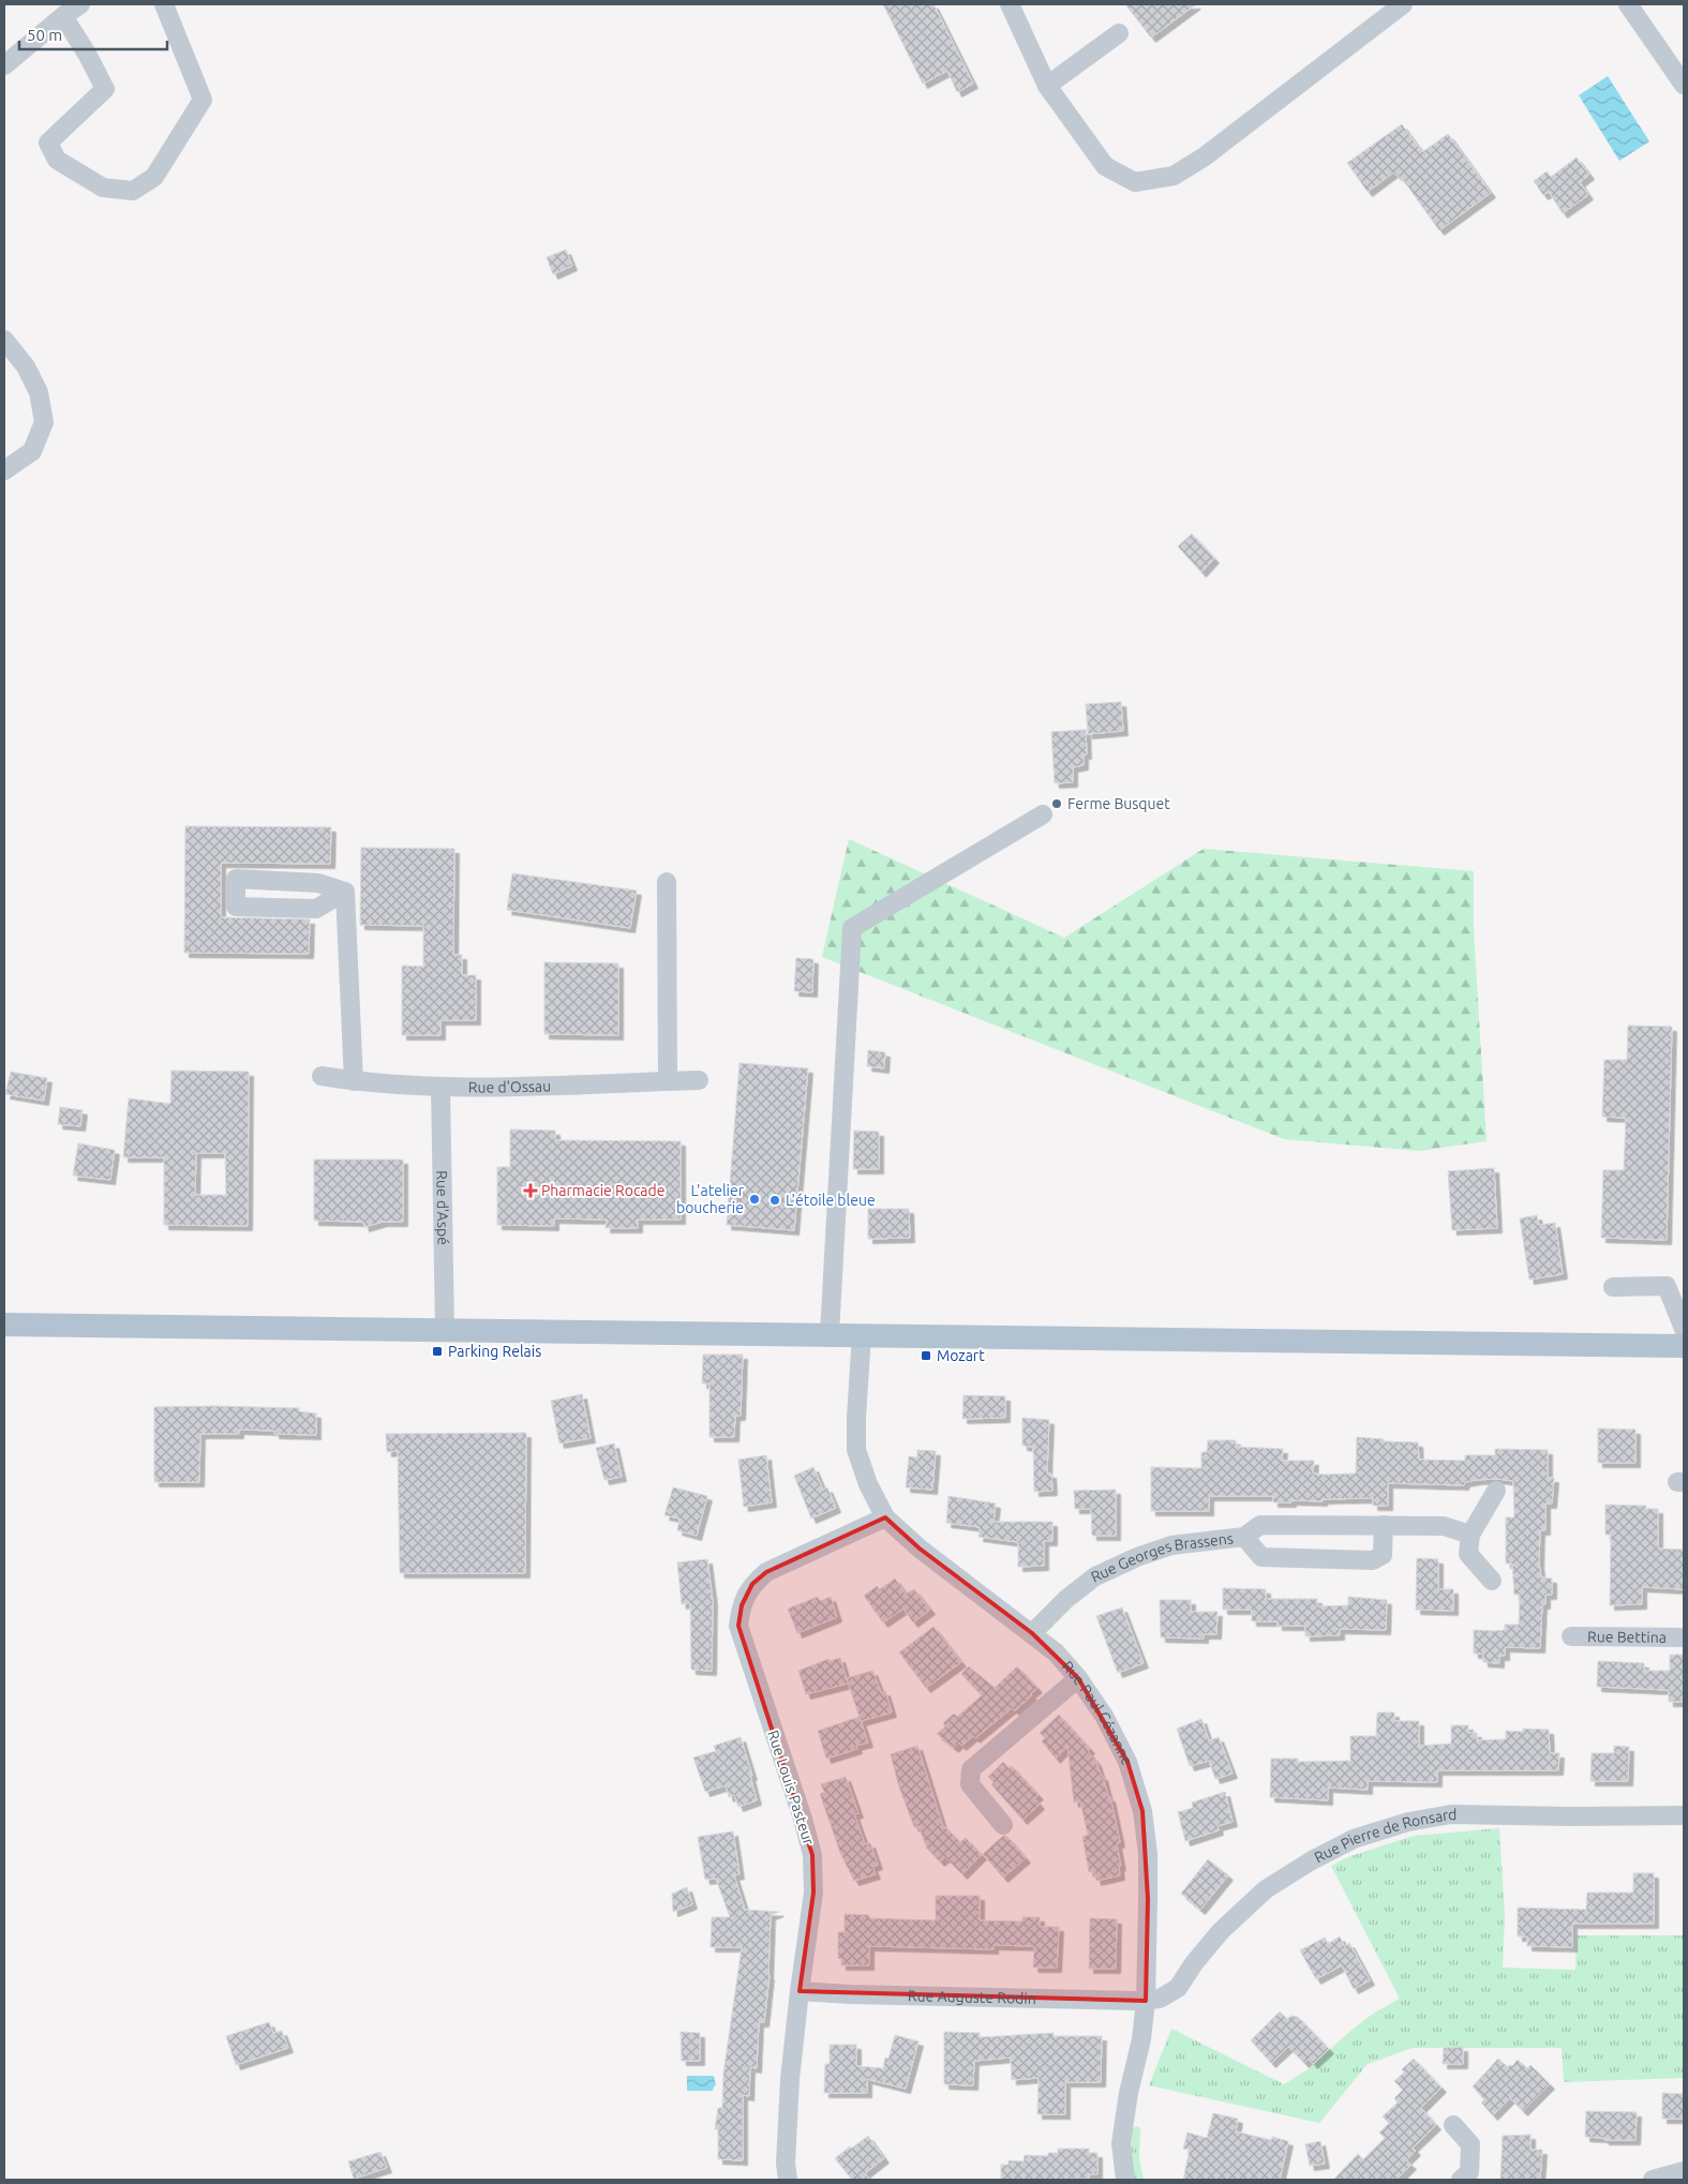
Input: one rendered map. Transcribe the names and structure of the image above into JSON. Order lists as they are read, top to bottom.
{
  "streets": {
    "street": [
      "Rue d'Ossau",
      "Rue d'Aspé",
      "Rue Georges Brassens",
      "Rue Bettina",
      "Rue Paul Cézanne",
      "Rue Louis Pasteur",
      "Rue Pierre de Ronsard",
      "Rue Auguste Rodin"
    ]
  },
  "crossings": [
    ["Rue d'Ossau", "Rue d'Aspé"],
    ["Rue Georges Brassens", "Rue Paul Cézanne"],
    ["Rue Paul Cézanne", "Rue Louis Pasteur"],
    ["Rue Paul Cézanne", "Rue Pierre de Ronsard"],
    ["Rue Paul Cézanne", "Rue Auguste Rodin"],
    ["Rue Louis Pasteur", "Rue Auguste Rodin"],
    ["Rue Pierre de Ronsard", "Rue Auguste Rodin"]
  ],
  "places": {
    "other": ["Ferme Busquet", "L'atelier boucherie", "L'étoile bleue"],
    "health": ["Pharmacie Rocade"],
    "transit": ["Parking Relais", "Mozart"]
  },
  "scale_bar": "50 m"
}
